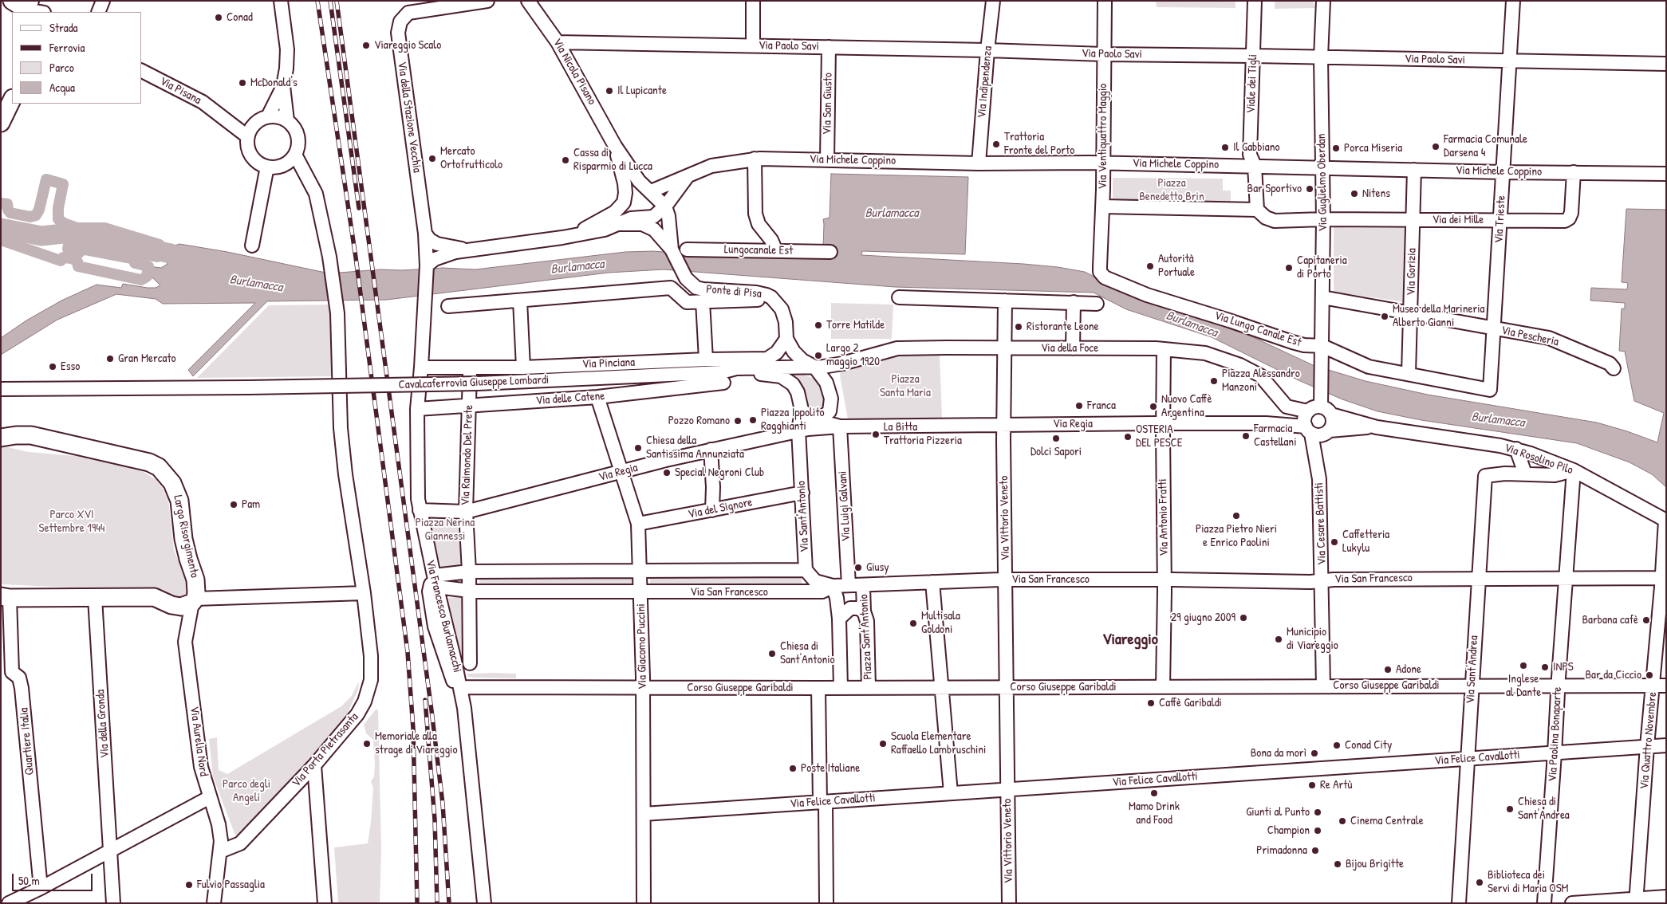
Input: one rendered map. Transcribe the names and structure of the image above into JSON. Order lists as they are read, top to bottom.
{
  "streets": {
    "main road": ["Largo Risorgimento"],
    "street": [
      "Via Paolo Savi",
      "Via Nicola Pisano",
      "Via Indipendenza",
      "Viale dei Tigli",
      "Via Pisana",
      "Via San Giusto",
      "Via della Stazione Vecchia",
      "Via Ventiquattro Maggio",
      "Via Michele Coppino",
      "Via Guglielmo Oberdan",
      "Via Trieste",
      "Via dei Mille",
      "Lungocanale Est",
      "Via Gorizia",
      "Ponte di Pisa",
      "Via Lungo Canale Est",
      "Via Pescheria",
      "Via della Foce",
      "Via Pinciana",
      "Cavalcaferrovia Giuseppe Lombardi",
      "Via delle Catene",
      "Via Regia",
      "Via Raimondo Del Prete",
      "Via Rosolino Pilo",
      "Via Luigi Galvani",
      "Via del Signore",
      "Via Sant'Antonio",
      "Via Antonio Fratti",
      "Via Vittorio Veneto",
      "Via Cesare Battisti",
      "Via San Francesco",
      "Via Francesco Burlamacchi",
      "Piazza Sant'Antonio",
      "Via Giacomo Puccini",
      "Via Sant'Andrea",
      "Corso Giuseppe Garibaldi",
      "Via della Gronda",
      "Via Paolina Bonaparte",
      "Via Quattro Novembre",
      "Quartiere Italia",
      "Via Aurelia Nord",
      "Via Porta Pietrasanta",
      "Via Felice Cavallotti"
    ]
  },
  "crossings": [
    ["Via Paolo Savi", "Via Nicola Pisano"],
    ["Via Paolo Savi", "Via Indipendenza"],
    ["Via Paolo Savi", "Viale dei Tigli"],
    ["Via Paolo Savi", "Via San Giusto"],
    ["Via Paolo Savi", "Via Ventiquattro Maggio"],
    ["Via Paolo Savi", "Via Guglielmo Oberdan"],
    ["Via Paolo Savi", "Via Trieste"],
    ["Via Indipendenza", "Via Michele Coppino"],
    ["Viale dei Tigli", "Via Michele Coppino"],
    ["Viale dei Tigli", "Via dei Mille"],
    ["Via Pisana", "Via Porta Pietrasanta"],
    ["Via San Giusto", "Via Michele Coppino"],
    ["Via della Stazione Vecchia", "Via Francesco Burlamacchi"],
    ["Via Ventiquattro Maggio", "Via Michele Coppino"],
    ["Via Ventiquattro Maggio", "Via Lungo Canale Est"],
    ["Via Michele Coppino", "Via Guglielmo Oberdan"],
    ["Via Michele Coppino", "Via Trieste"],
    ["Via Michele Coppino", "Via dei Mille"],
    ["Via Michele Coppino", "Via Gorizia"],
    ["Via Guglielmo Oberdan", "Via dei Mille"],
    ["Via Guglielmo Oberdan", "Via Lungo Canale Est"],
    ["Via Guglielmo Oberdan", "Via Pescheria"],
    ["Via Guglielmo Oberdan", "Via della Foce"],
    ["Via Guglielmo Oberdan", "Via Regia"],
    ["Via Guglielmo Oberdan", "Via Rosolino Pilo"],
    ["Via Guglielmo Oberdan", "Via Cesare Battisti"],
    ["Via Trieste", "Via dei Mille"],
    ["Via Trieste", "Via Lungo Canale Est"],
    ["Via Trieste", "Via Pescheria"],
    ["Via dei Mille", "Via Gorizia"],
    ["Via Gorizia", "Via Lungo Canale Est"],
    ["Via Gorizia", "Via Pescheria"],
    ["Via della Foce", "Cavalcaferrovia Giuseppe Lombardi"],
    ["Via della Foce", "Via Regia"],
    ["Via della Foce", "Via Rosolino Pilo"],
    ["Via della Foce", "Via Antonio Fratti"],
    ["Via della Foce", "Via Vittorio Veneto"],
    ["Via della Foce", "Via Cesare Battisti"],
    ["Via Pinciana", "Cavalcaferrovia Giuseppe Lombardi"],
    ["Via Pinciana", "Via Raimondo Del Prete"],
    ["Via Pinciana", "Via Francesco Burlamacchi"],
    ["Cavalcaferrovia Giuseppe Lombardi", "Via delle Catene"],
    ["Via delle Catene", "Via Raimondo Del Prete"],
    ["Via delle Catene", "Via Francesco Burlamacchi"],
    ["Via delle Catene", "Via Giacomo Puccini"],
    ["Via Regia", "Via Raimondo Del Prete"],
    ["Via Regia", "Via Rosolino Pilo"],
    ["Via Regia", "Via Luigi Galvani"],
    ["Via Regia", "Via Sant'Antonio"],
    ["Via Regia", "Via Antonio Fratti"],
    ["Via Regia", "Via Vittorio Veneto"],
    ["Via Regia", "Via Cesare Battisti"],
    ["Via Regia", "Via Francesco Burlamacchi"],
    ["Via Regia", "Via Giacomo Puccini"],
    ["Via Raimondo Del Prete", "Via San Francesco"],
    ["Via Rosolino Pilo", "Via Cesare Battisti"],
    ["Via Rosolino Pilo", "Via Sant'Andrea"],
    ["Via Rosolino Pilo", "Via Paolina Bonaparte"],
    ["Via Rosolino Pilo", "Via Quattro Novembre"],
    ["Via Luigi Galvani", "Via San Francesco"],
    ["Via del Signore", "Via Sant'Antonio"],
    ["Via del Signore", "Via Giacomo Puccini"],
    ["Via Sant'Antonio", "Via San Francesco"],
    ["Via Antonio Fratti", "Via San Francesco"],
    ["Via Antonio Fratti", "Corso Giuseppe Garibaldi"],
    ["Via Vittorio Veneto", "Via San Francesco"],
    ["Via Vittorio Veneto", "Corso Giuseppe Garibaldi"],
    ["Via Vittorio Veneto", "Via Felice Cavallotti"],
    ["Via Cesare Battisti", "Via San Francesco"],
    ["Via Cesare Battisti", "Corso Giuseppe Garibaldi"],
    ["Largo Risorgimento", "Via Aurelia Nord"],
    ["Via San Francesco", "Via Francesco Burlamacchi"],
    ["Via San Francesco", "Piazza Sant'Antonio"],
    ["Via San Francesco", "Via Giacomo Puccini"],
    ["Via San Francesco", "Via Sant'Andrea"],
    ["Via San Francesco", "Via Paolina Bonaparte"],
    ["Via San Francesco", "Via Quattro Novembre"],
    ["Via Francesco Burlamacchi", "Corso Giuseppe Garibaldi"],
    ["Piazza Sant'Antonio", "Corso Giuseppe Garibaldi"],
    ["Via Giacomo Puccini", "Corso Giuseppe Garibaldi"],
    ["Via Giacomo Puccini", "Via Felice Cavallotti"],
    ["Via Sant'Andrea", "Corso Giuseppe Garibaldi"],
    ["Via Sant'Andrea", "Via Paolina Bonaparte"],
    ["Via Sant'Andrea", "Via Felice Cavallotti"],
    ["Corso Giuseppe Garibaldi", "Via Paolina Bonaparte"],
    ["Corso Giuseppe Garibaldi", "Via Quattro Novembre"],
    ["Via Paolina Bonaparte", "Via Felice Cavallotti"],
    ["Via Quattro Novembre", "Via Felice Cavallotti"],
    ["Via Aurelia Nord", "Via Porta Pietrasanta"]
  ],
  "districts": ["Viareggio"],
  "water": ["Burlamacca"],
  "parks": [
    "Piazza Benedetto Brin",
    "Piazza Santa Maria",
    "Parco XVI Settembre 1944",
    "Piazza Nerina Giannessi",
    "Parco degli Angeli"
  ],
  "places": [
    "Conad",
    "Viareggio Scalo",
    "McDonald's",
    "Il Lupicante",
    "Trattoria Fronte del Porto",
    "Farmacia Comunale Darsena 4",
    "Il Gabbiano",
    "Porca Miseria",
    "Mercato Ortofrutticolo",
    "Cassa di Risparmio di Lucca",
    "Bar Sportivo",
    "Nitens",
    "Autorità Portuale",
    "Capitaneria di Porto",
    "Museo della Marineria Alberto Gianni",
    "Torre Matilde",
    "Ristorante Leone",
    "Largo 2 maggio 1920",
    "Gran Mercato",
    "Esso",
    "Piazza Alessandro Manzoni",
    "Franca",
    "Nuovo Caffè Argentina",
    "Piazza Ippolito Ragghianti",
    "Pozzo Romano",
    "La Bitta Trattoria Pizzeria",
    "Farmacia Castellani",
    "OSTERIA DEL PESCE",
    "Dolci Sapori",
    "Chiesa della Santissima Annunziata",
    "Special Negroni Club",
    "Pam",
    "Piazza Pietro Nieri e Enrico Paolini",
    "Caffetteria Lukylu",
    "Giusy",
    "29 giugno 2009",
    "Barbana cafè",
    "Multisala Goldoni",
    "Municipio di Viareggio",
    "Chiesa di Sant'Antonio",
    "Inglese al Dante",
    "INPS",
    "Adone",
    "Bar da Ciccio",
    "Caffè Garibaldi",
    "Memoriale alla strage di Viareggio",
    "Scuola Elementare Raffaello Lambruschini",
    "Conad City",
    "Bona da morì",
    "Poste Italiane",
    "Re Artù",
    "Mamo Drink and Food",
    "Chiesa di Sant'Andrea",
    "Giunti al Punto",
    "Cinema Centrale",
    "Champion",
    "Primadonna",
    "Bijou Brigitte",
    "Biblioteca dei Servi di Maria OSM",
    "Fulvio Passaglia"
  ],
  "legend": [
    "Strada",
    "Ferrovia",
    "Parco",
    "Acqua"
  ],
  "scale_bar": "50 m"
}
